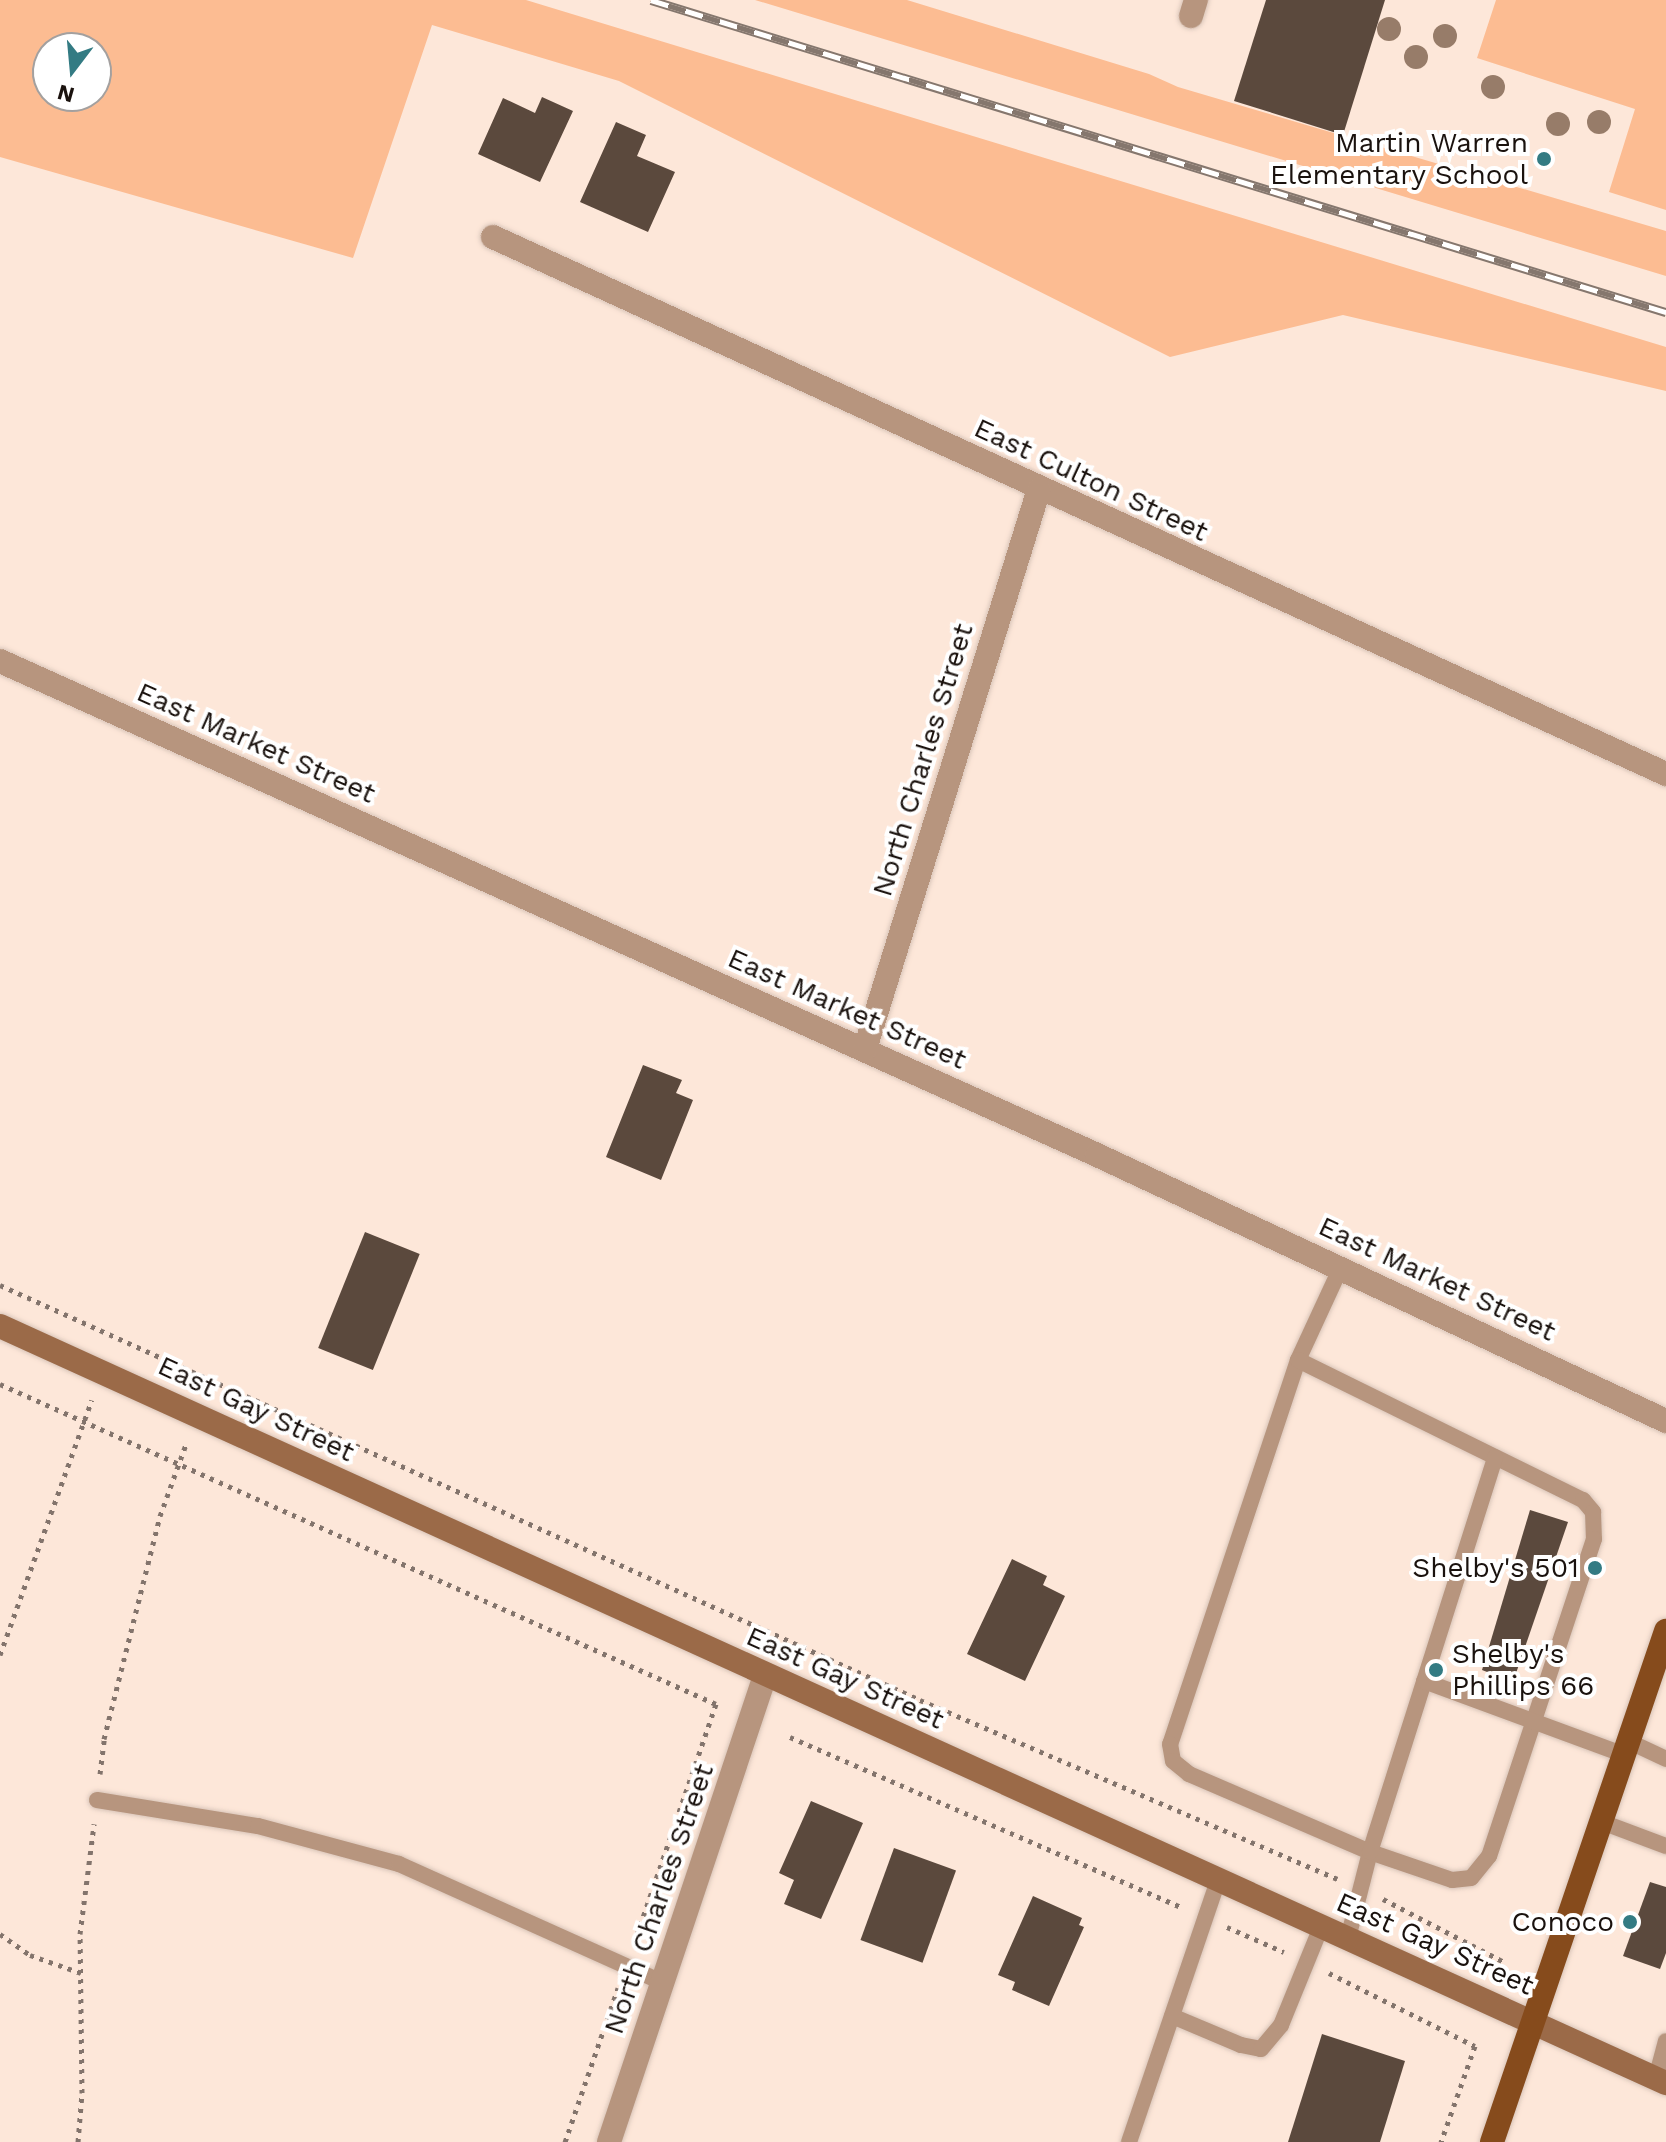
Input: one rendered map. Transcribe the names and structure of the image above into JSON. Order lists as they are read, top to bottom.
{
  "streets": {
    "main road": ["East Gay Street"],
    "street": ["East Culton Street", "East Market Street", "North Charles Street"]
  },
  "crossings": [
    ["East Culton Street", "North Charles Street"],
    ["East Market Street", "North Charles Street"],
    ["North Charles Street", "East Gay Street"]
  ],
  "places": [
    "Martin Warren Elementary School",
    "Shelby's 501",
    "Shelby's Phillips 66",
    "Conoco"
  ],
  "north": "bottom"
}
